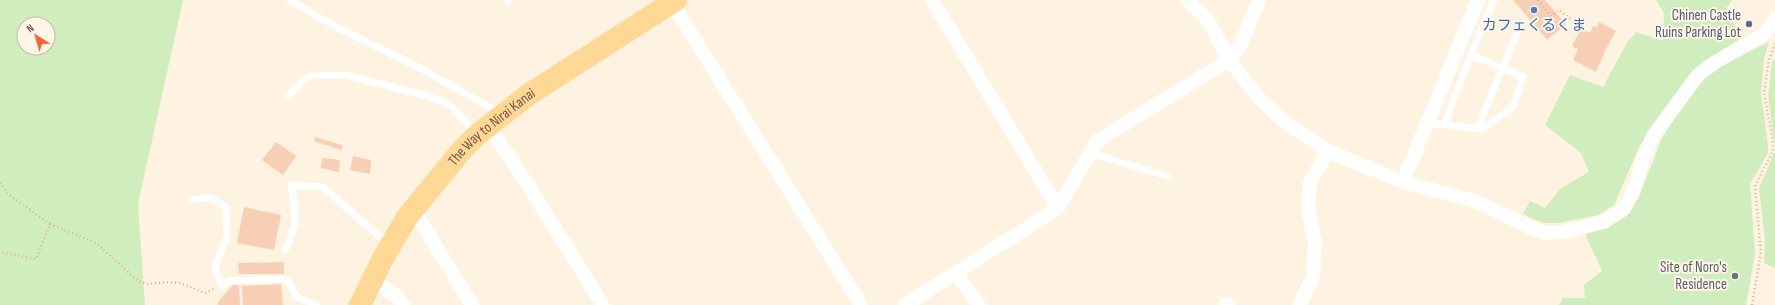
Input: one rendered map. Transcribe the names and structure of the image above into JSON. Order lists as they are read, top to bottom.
{
  "streets": {
    "main road": ["The Way to Nirai Kanai"]
  },
  "places": ["カフェくるくま", "Chinen Castle Ruins Parking Lot", "Site of Noro's Residence"],
  "north": "top left"
}
